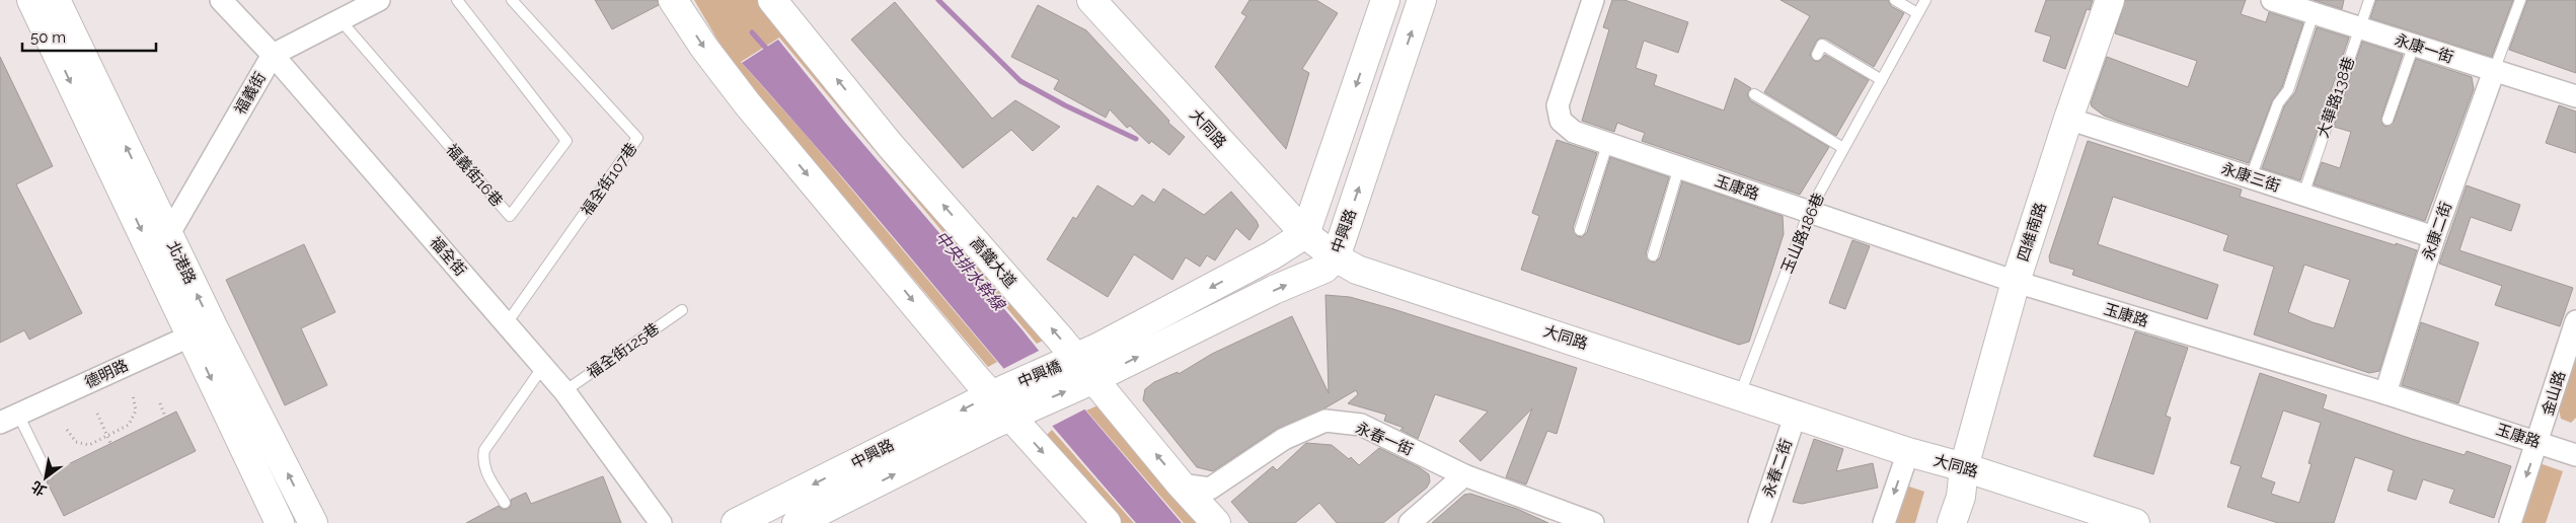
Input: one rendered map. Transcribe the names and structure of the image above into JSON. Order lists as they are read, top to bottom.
{
  "streets": {
    "street": [
      "永康一街",
      "福義街",
      "大同路",
      "永康三街",
      "玉康路",
      "中興路",
      "永康二街",
      "四維南路",
      "福全街",
      "北港路",
      "高鐵大道",
      "德明路",
      "中興橋",
      "金山路",
      "永春一街",
      "永春二街"
    ],
    "lane": [
      "大華路138巷",
      "福義街16巷",
      "福全街107巷",
      "玉山路186巷",
      "福全街125巷"
    ]
  },
  "crossings": [
    ["永康一街", "大華路138巷"],
    ["永康一街", "永康二街"],
    ["福義街", "福義街16巷"],
    ["福義街", "福全街"],
    ["福義街", "北港路"],
    ["大華路138巷", "永康三街"],
    ["大同路", "中興路"],
    ["大同路", "四維南路"],
    ["大同路", "玉山路186巷"],
    ["大同路", "永春二街"],
    ["永康三街", "永康二街"],
    ["永康三街", "四維南路"],
    ["福全街107巷", "福全街"],
    ["玉康路", "永康二街"],
    ["玉康路", "四維南路"],
    ["玉康路", "玉山路186巷"],
    ["玉康路", "金山路"],
    ["中興路", "高鐵大道"],
    ["中興路", "中興橋"],
    ["福全街", "福全街125巷"],
    ["北港路", "德明路"],
    ["高鐵大道", "中興橋"],
    ["高鐵大道", "永春一街"]
  ],
  "one_way": ["金山路"],
  "water": ["中央排水幹線"],
  "scale_bar": "50 m",
  "north": "bottom left"
}
